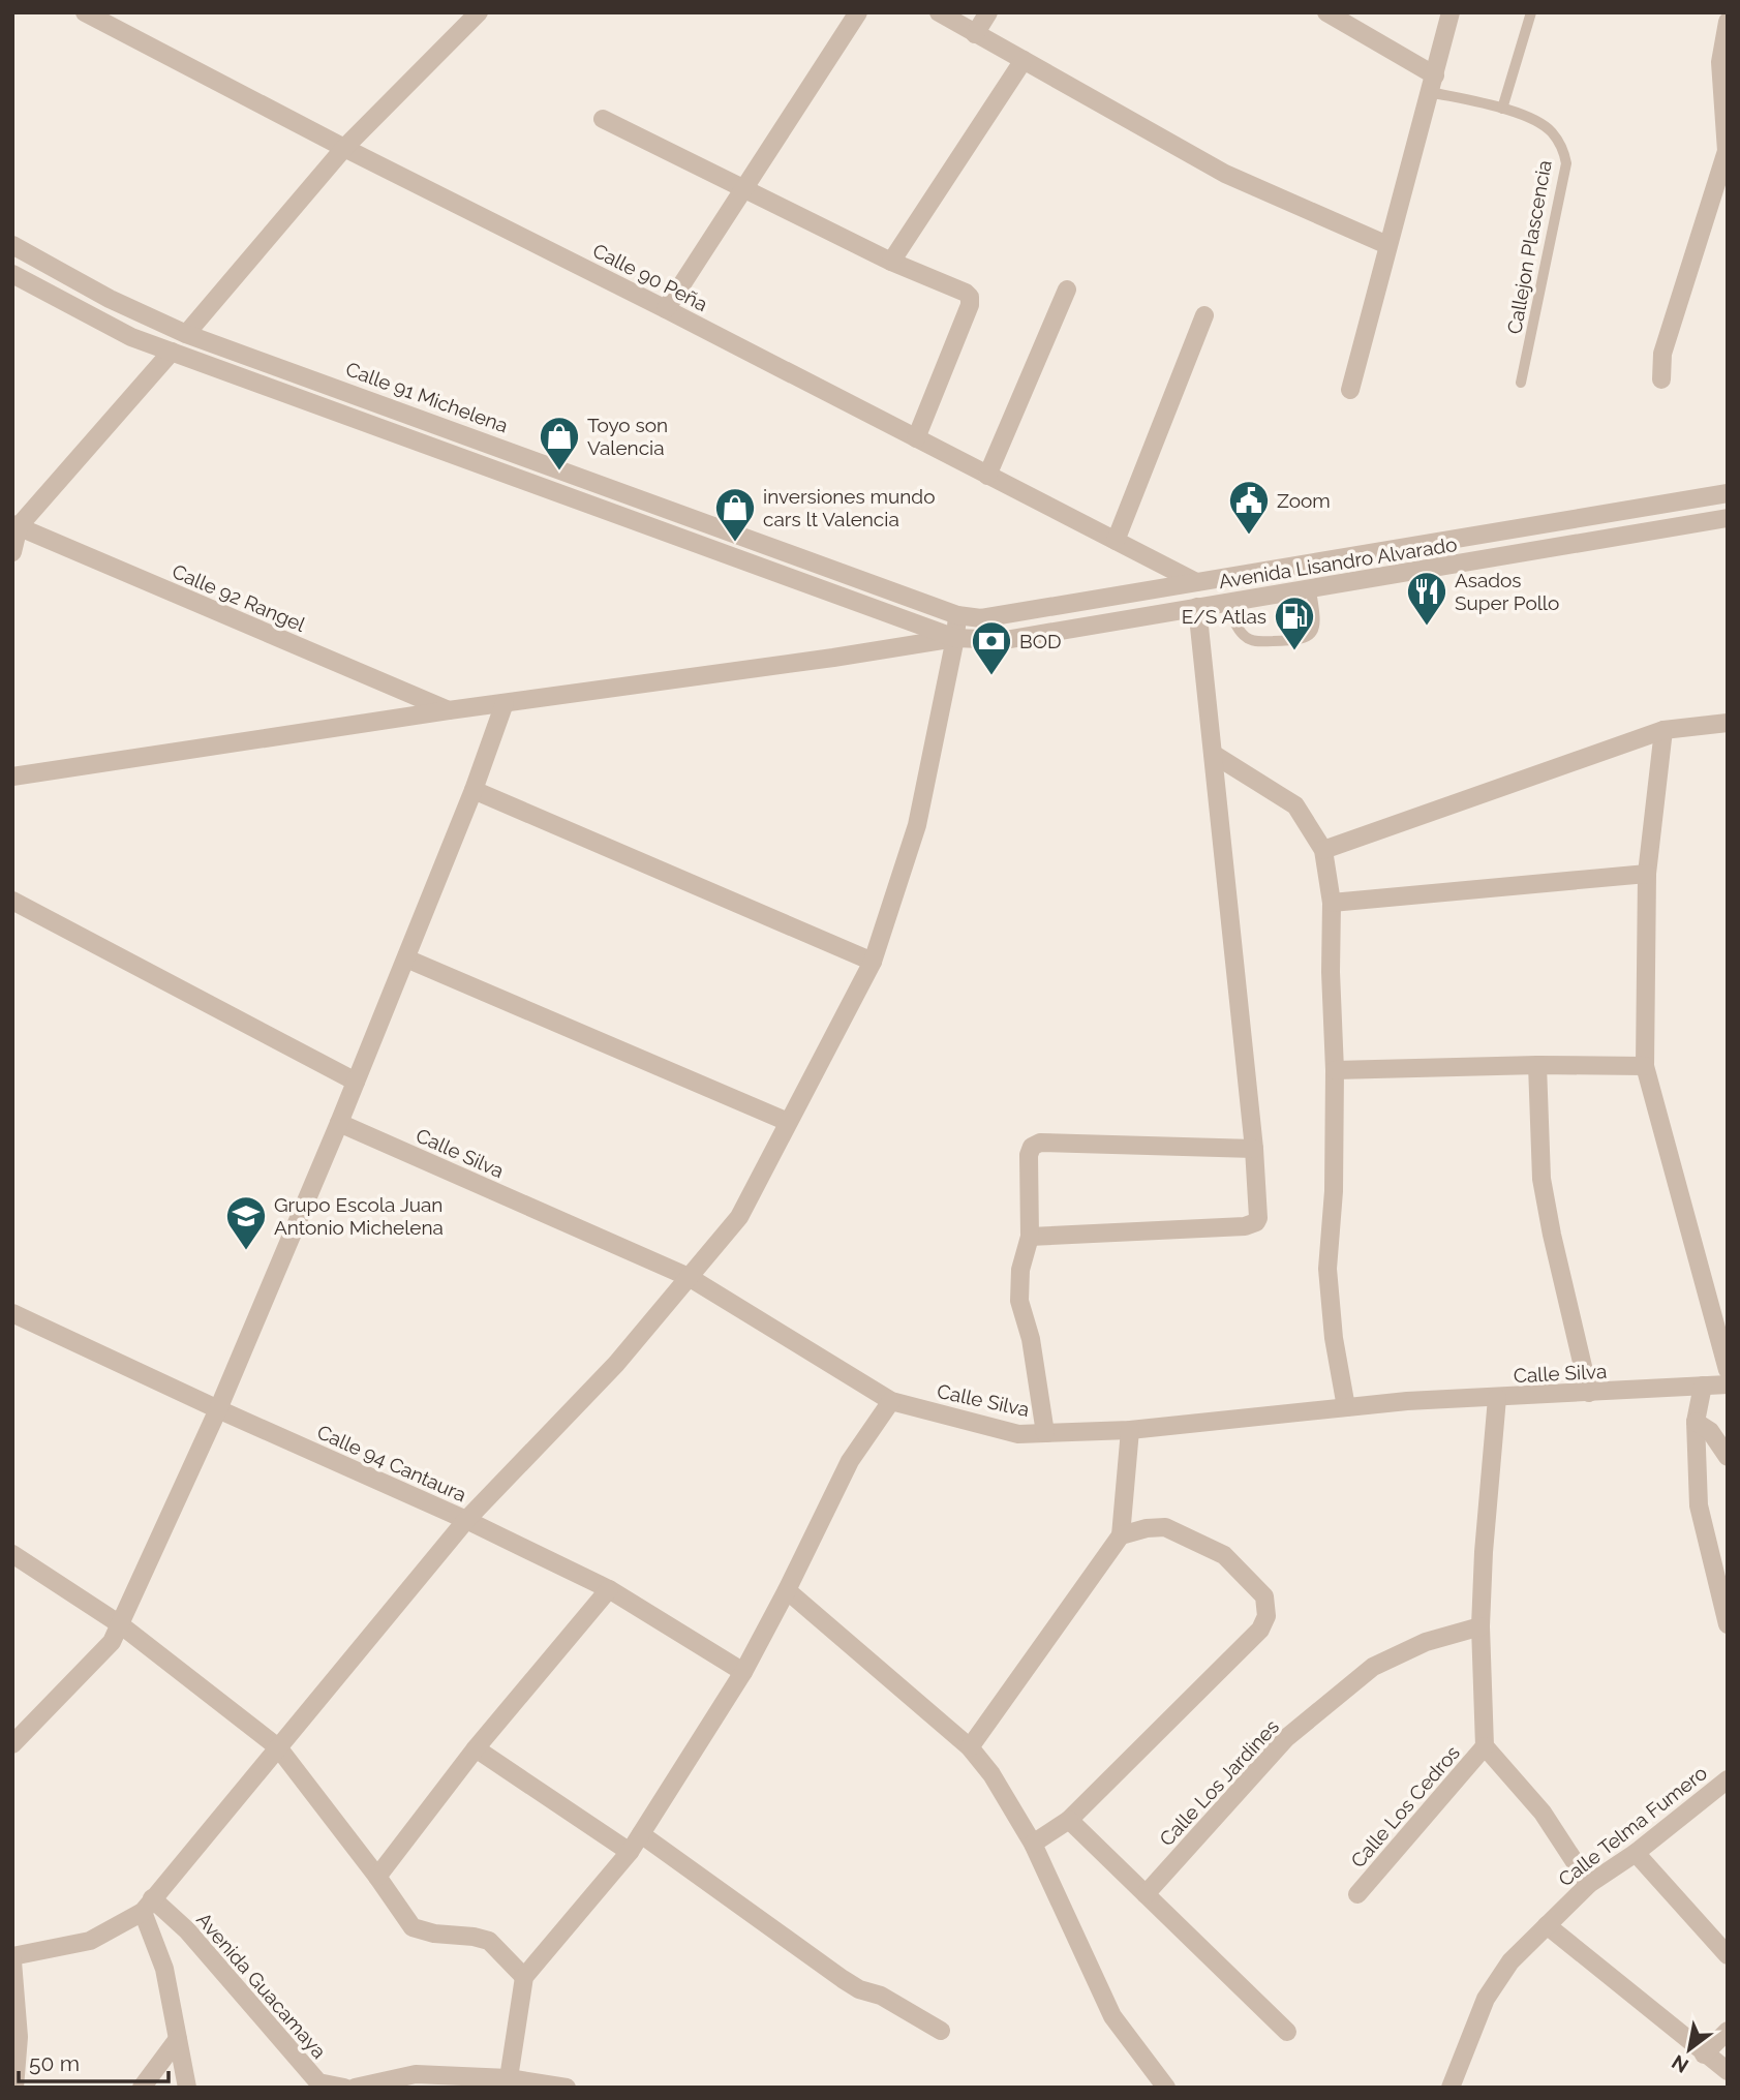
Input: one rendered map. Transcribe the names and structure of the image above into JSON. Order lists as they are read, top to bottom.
{
  "streets": {
    "street": [
      "Calle 90 Peña",
      "Calle 91 Michelena",
      "Avenida Lisandro Alvarado",
      "Calle 92 Rangel",
      "Calle Silva",
      "Calle 94 Cantaura",
      "Calle Los Jardines",
      "Calle Los Cedros",
      "Calle Telma Fumero",
      "Avenida Guacamaya"
    ],
    "lane": ["Callejon Plascencia"]
  },
  "crossings": [
    ["Calle 90 Peña", "Avenida Lisandro Alvarado"],
    ["Calle 91 Michelena", "Avenida Lisandro Alvarado"]
  ],
  "places": {
    "shop": ["Toyo son Valencia", "inversiones mundo cars lt Valencia"],
    "public building": ["Zoom"],
    "restaurant": ["Asados Super Pollo"],
    "fuel station": ["E/S Atlas"],
    "bank": ["BOD"],
    "school or university": ["Grupo Escola Juan Antonio Michelena"]
  },
  "scale_bar": "50 m",
  "north": "bottom left"
}
